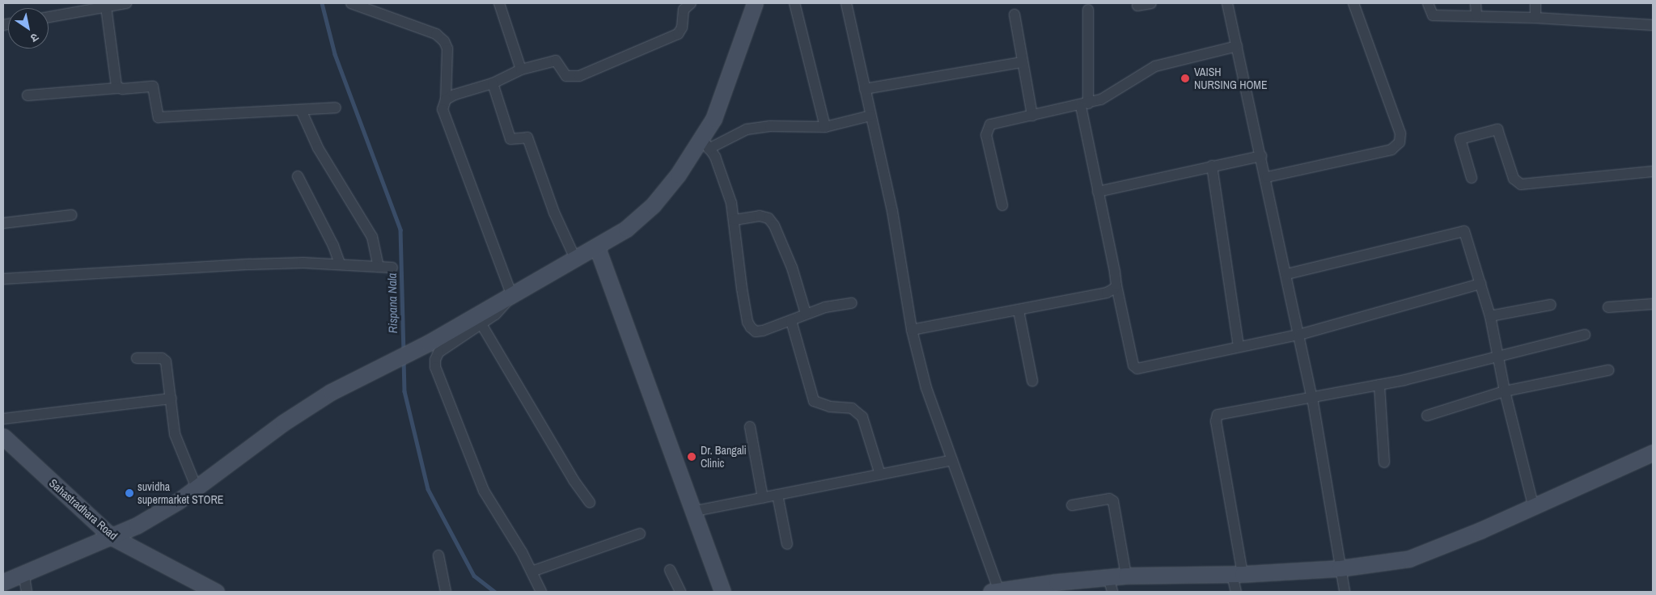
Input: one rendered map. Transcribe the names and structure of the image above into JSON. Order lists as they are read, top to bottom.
{
  "streets": {
    "street": ["Sahastradhara Road"]
  },
  "water": ["Rispana Nala"],
  "places": ["VAISH NURSING HOME", "Dr. Bangali Clinic", "suvidha supermarket STORE"],
  "north": "bottom right"
}
